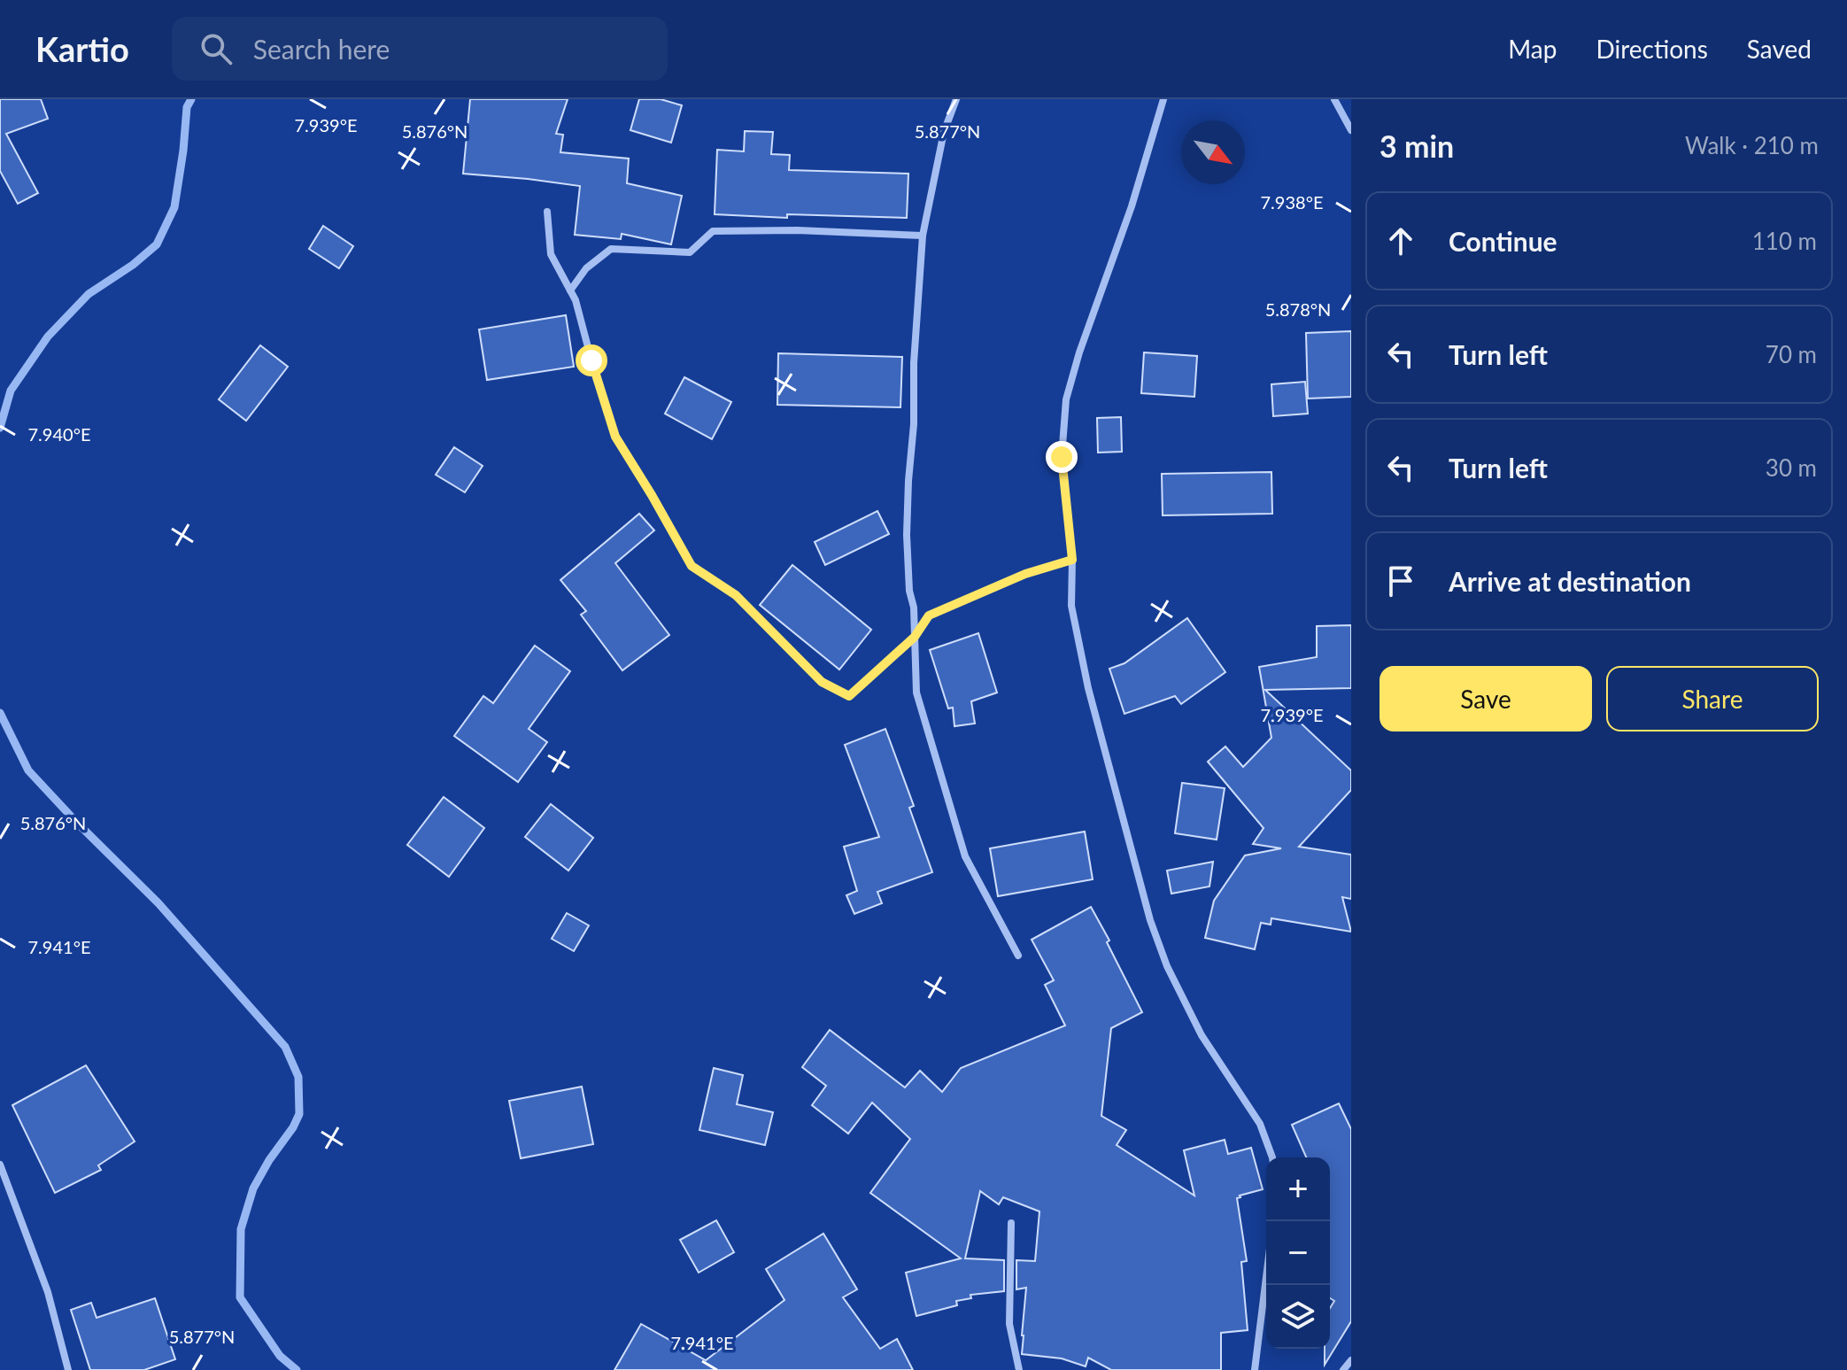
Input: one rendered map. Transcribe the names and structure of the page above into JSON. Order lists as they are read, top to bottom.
{
  "north": "bottom right",
  "page": {
    "header": "Kartio",
    "search": "Search here",
    "nav": ["Map", "Directions", "Saved"],
    "heading": ["3 min", "Walk · 210 m"],
    "list": [
      ["Continue", "110 m"],
      ["Turn left", "70 m"],
      ["Turn left", "30 m"],
      "Arrive at destination"
    ],
    "buttons": ["Save", "Share"],
    "map_buttons": ["+", "−"]
  },
  "coordinates": [
    "7.939°E",
    "5.876°N",
    "5.877°N",
    "7.938°E",
    "5.878°N",
    "7.940°E",
    "7.941°E"
  ]
}
